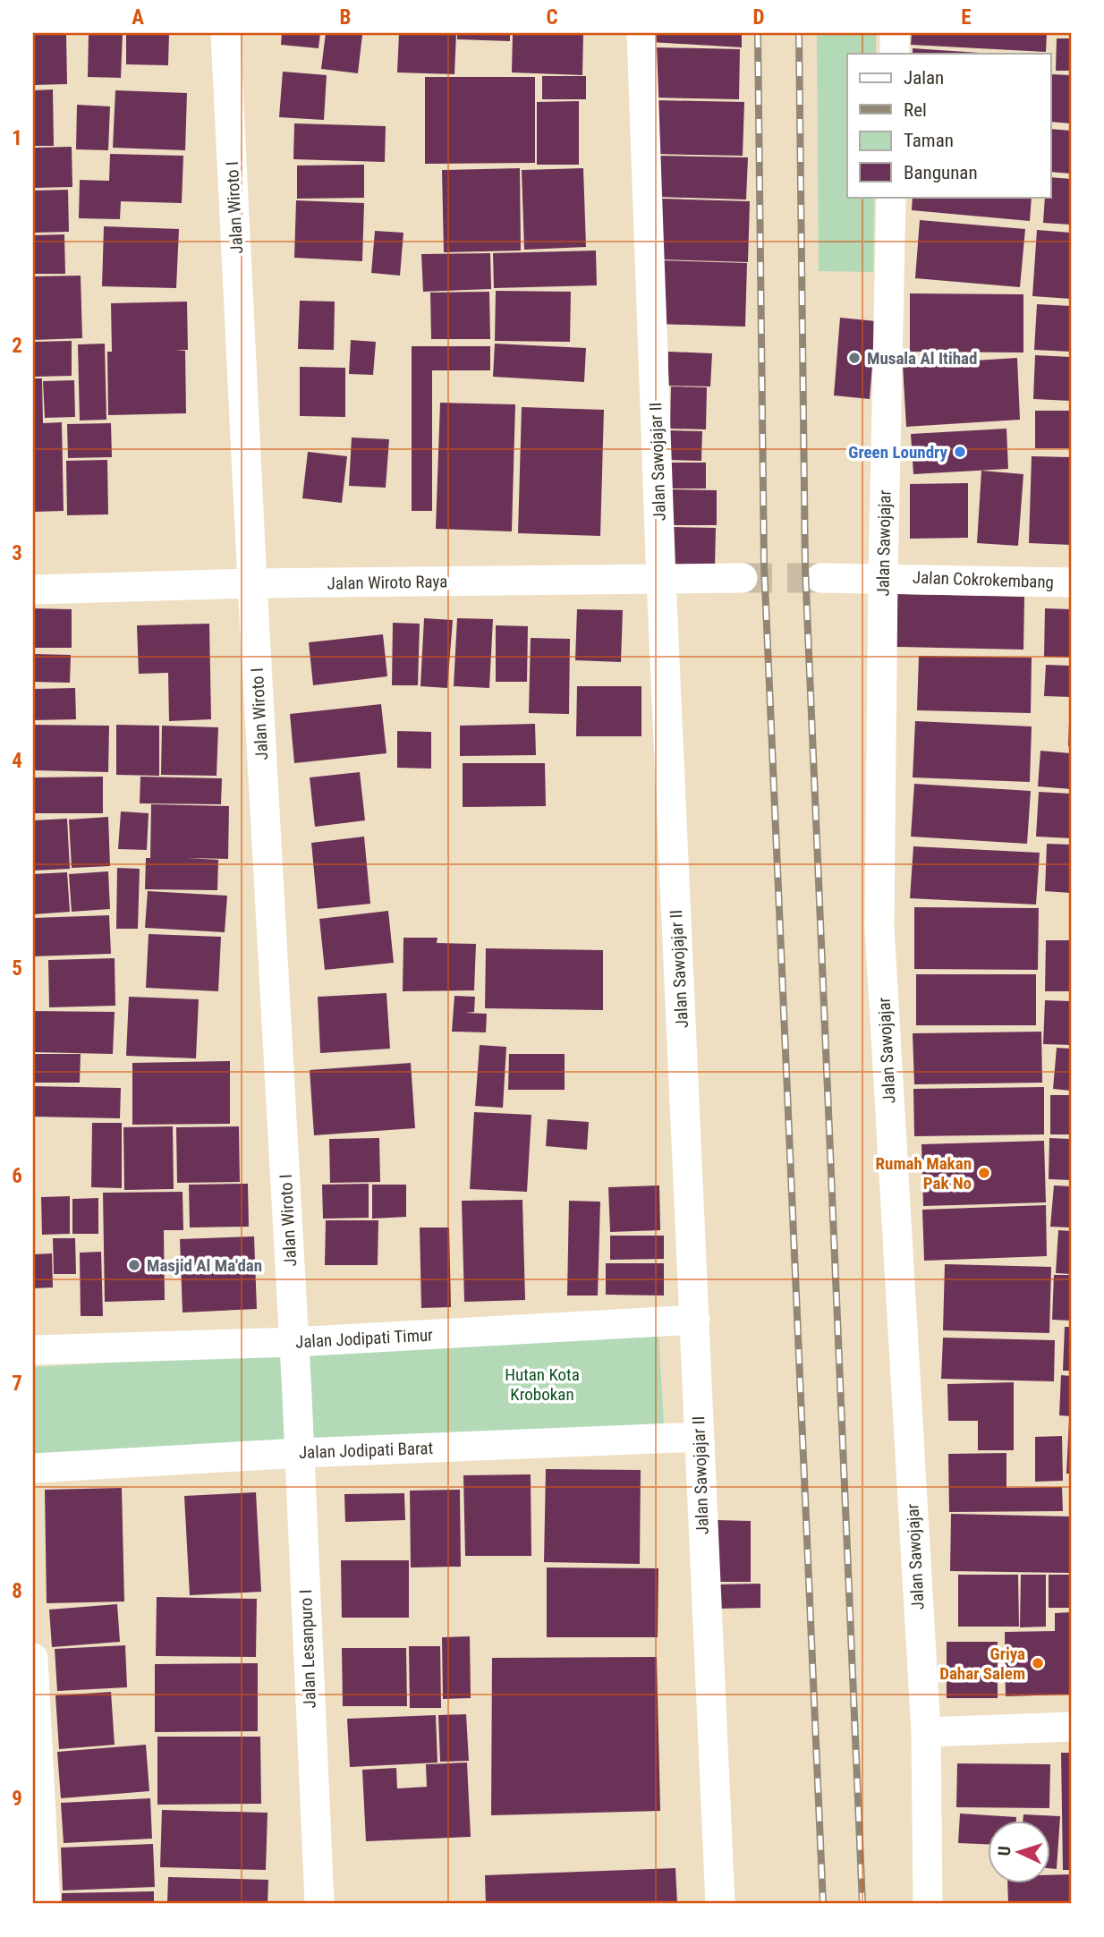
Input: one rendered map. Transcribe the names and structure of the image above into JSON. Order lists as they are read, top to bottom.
{
  "streets": {
    "street": [
      "Jalan Wiroto I",
      "Jalan Sawojajar II",
      "Jalan Sawojajar",
      "Jalan Cokrokembang",
      "Jalan Wiroto Raya",
      "Jalan Jodipati Timur",
      "Jalan Jodipati Barat",
      "Jalan Lesanpuro I"
    ]
  },
  "crossings": [
    ["Jalan Wiroto I", "Jalan Wiroto Raya"],
    ["Jalan Wiroto I", "Jalan Jodipati Timur"],
    ["Jalan Wiroto I", "Jalan Lesanpuro I"],
    ["Jalan Sawojajar II", "Jalan Wiroto Raya"],
    ["Jalan Sawojajar II", "Jalan Jodipati Timur"],
    ["Jalan Sawojajar II", "Jalan Jodipati Barat"],
    ["Jalan Sawojajar", "Jalan Cokrokembang"],
    ["Jalan Jodipati Barat", "Jalan Lesanpuro I"]
  ],
  "parks": ["Hutan Kota Krobokan"],
  "places": [
    "Musala Al Itihad",
    "Green Loundry",
    "Rumah Makan Pak No",
    "Masjid Al Ma'dan",
    "Griya Dahar Salem"
  ],
  "legend": [
    "Jalan",
    "Rel",
    "Taman",
    "Bangunan"
  ],
  "north": "left",
  "grid": {
    "columns": [
      "A",
      "B",
      "C",
      "D",
      "E"
    ],
    "rows": [
      "1",
      "2",
      "3",
      "4",
      "5",
      "6",
      "7",
      "8",
      "9"
    ]
  }
}
